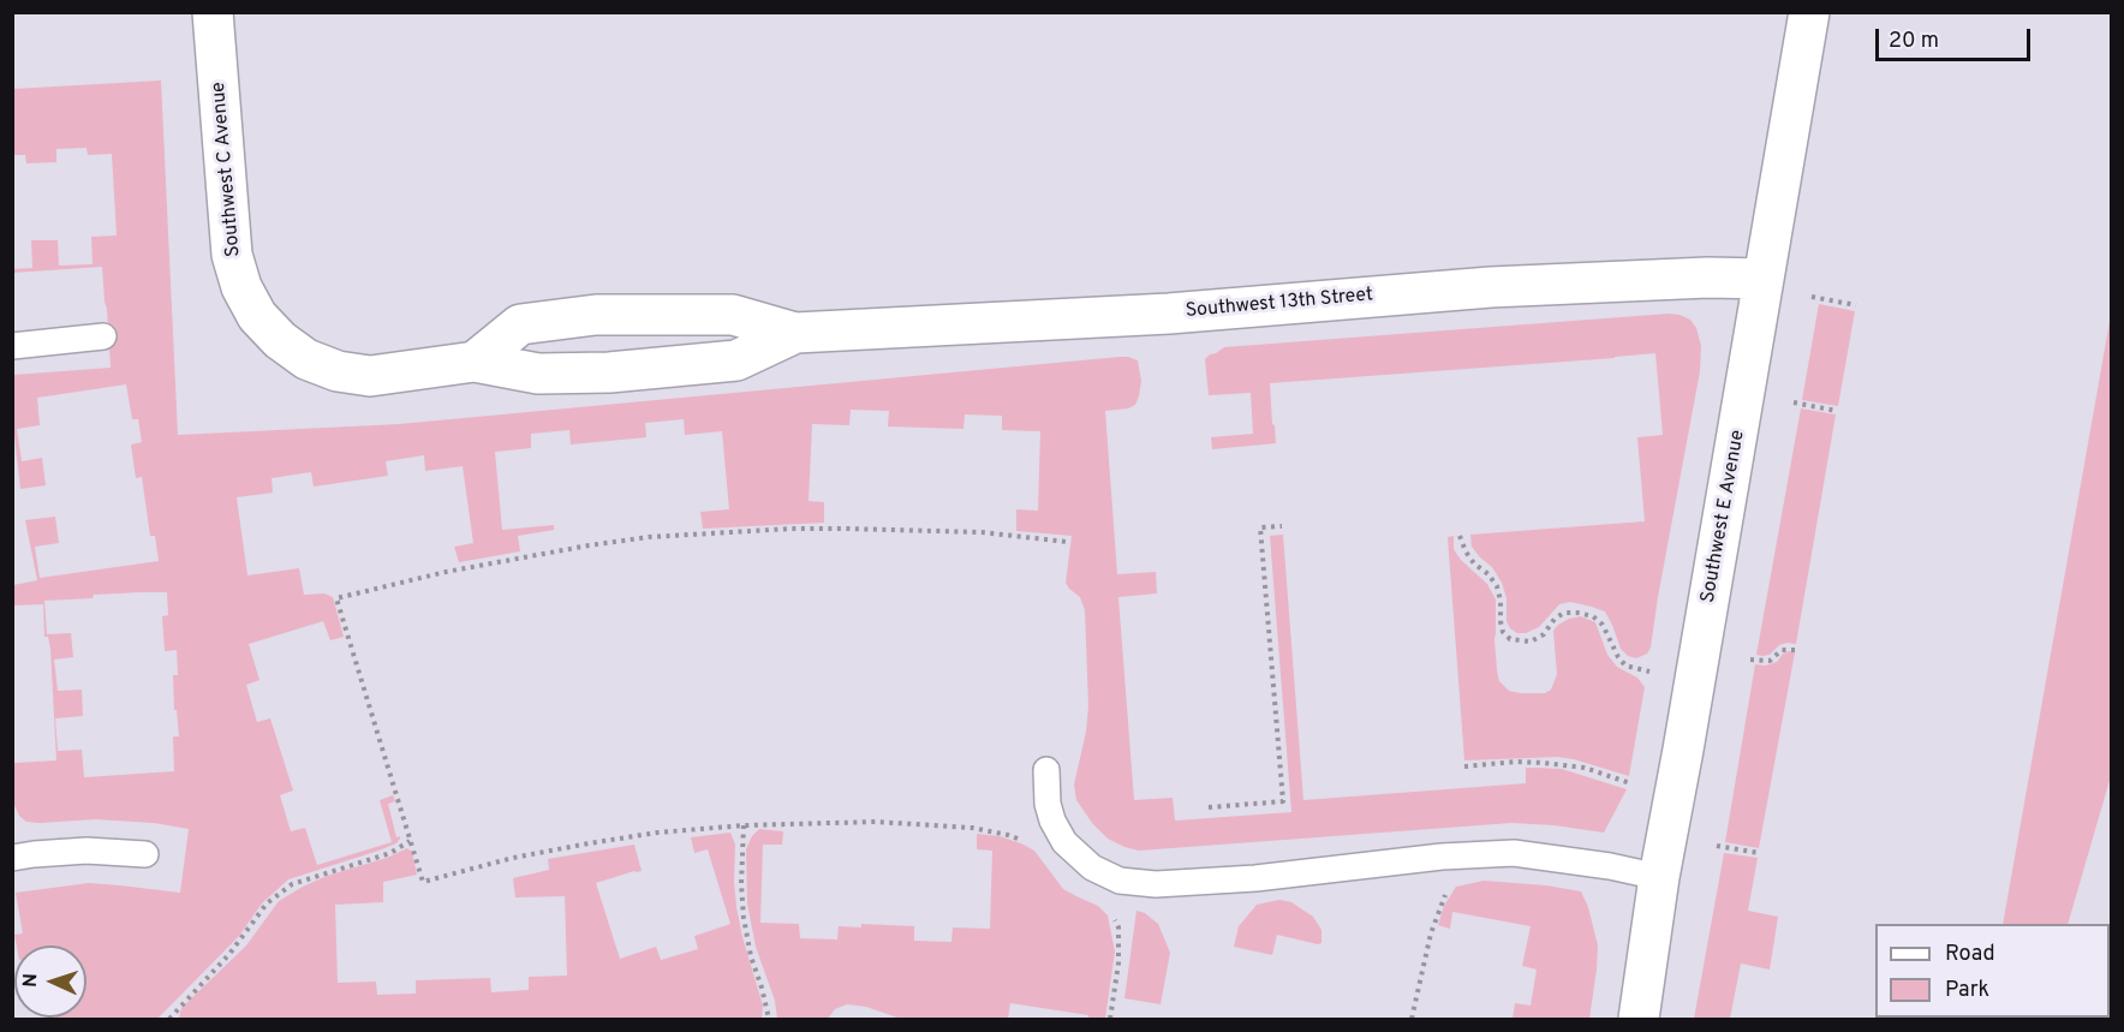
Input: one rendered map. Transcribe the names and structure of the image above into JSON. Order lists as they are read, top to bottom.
{
  "streets": {
    "street": ["Southwest C Avenue", "Southwest 13th Street", "Southwest E Avenue"]
  },
  "crossings": [
    ["Southwest C Avenue", "Southwest 13th Street"],
    ["Southwest 13th Street", "Southwest E Avenue"]
  ],
  "legend": ["Road", "Park"],
  "scale_bar": "20 m",
  "north": "left"
}
